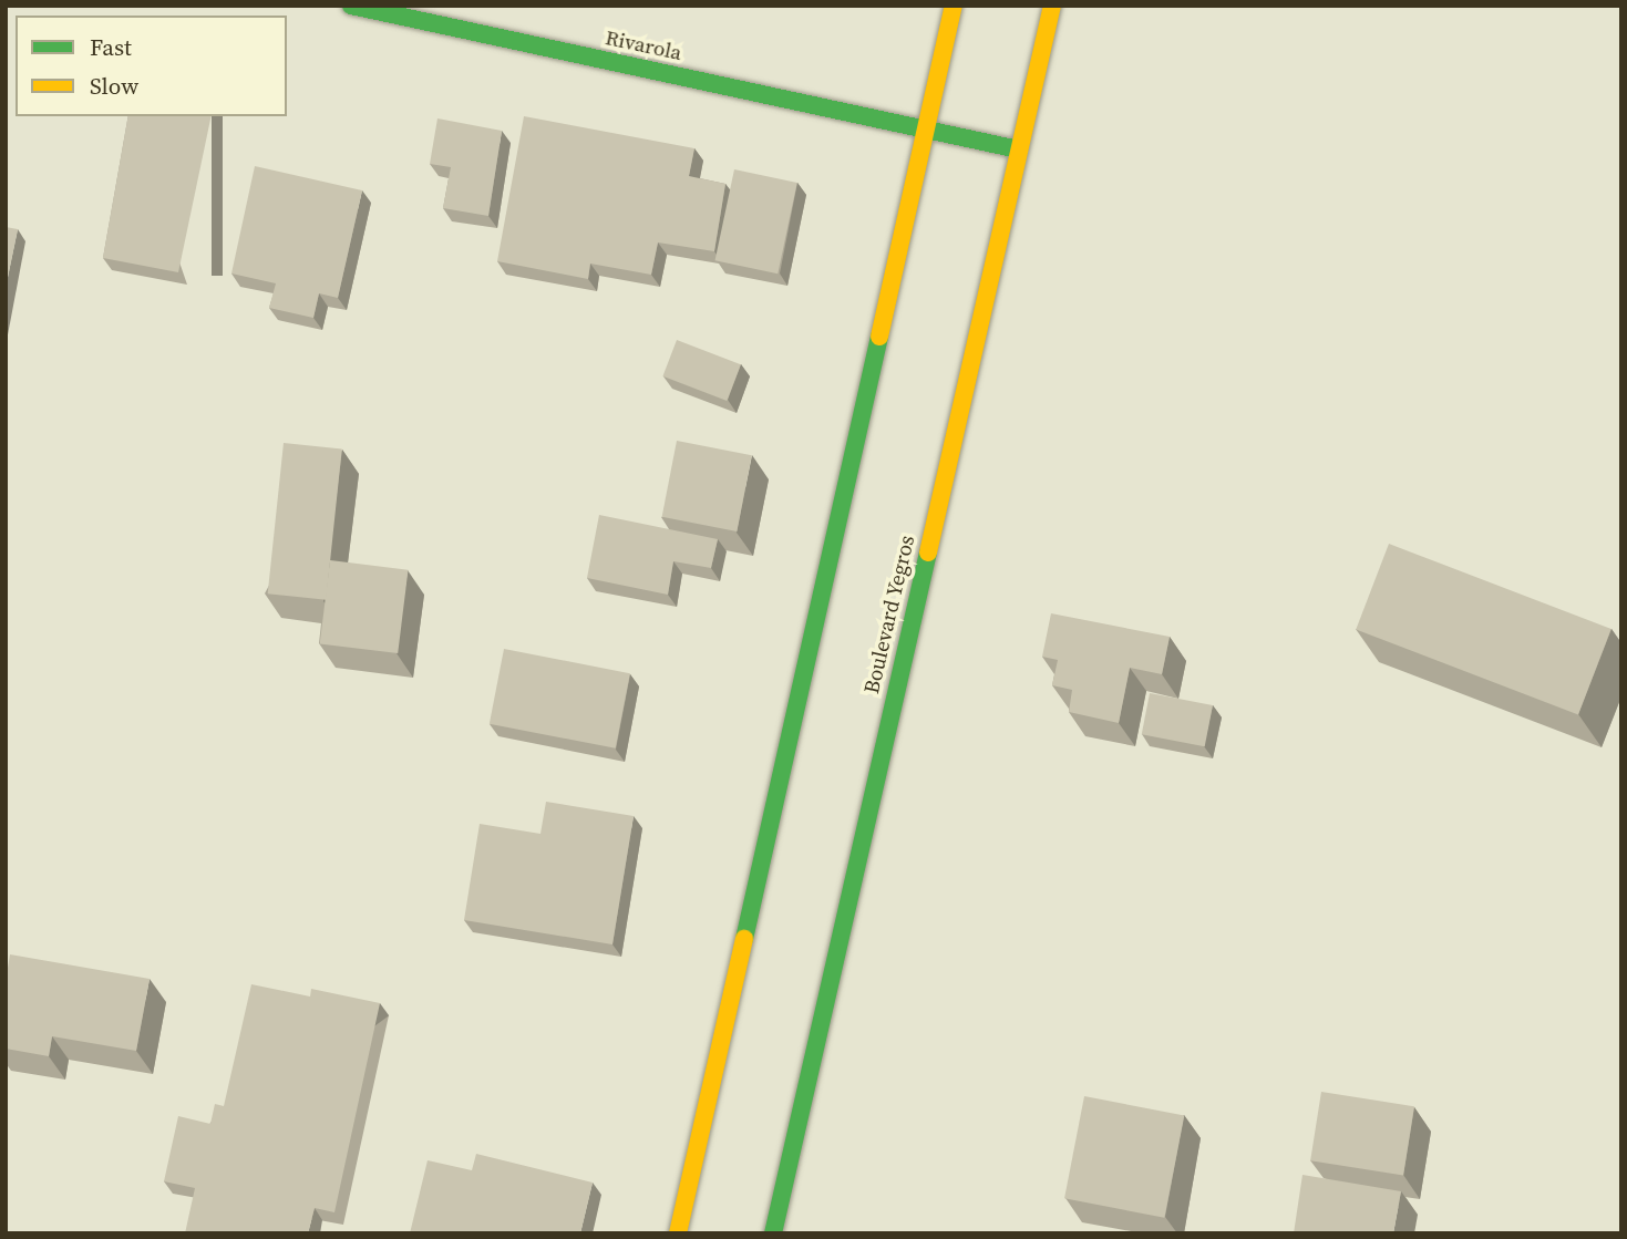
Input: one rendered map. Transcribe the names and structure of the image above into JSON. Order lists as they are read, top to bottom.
{
  "streets": {
    "street": ["Rivarola", "Boulevard Yegros"]
  },
  "crossings": [
    ["Rivarola", "Boulevard Yegros"]
  ],
  "legend": ["Fast", "Slow"]
}
